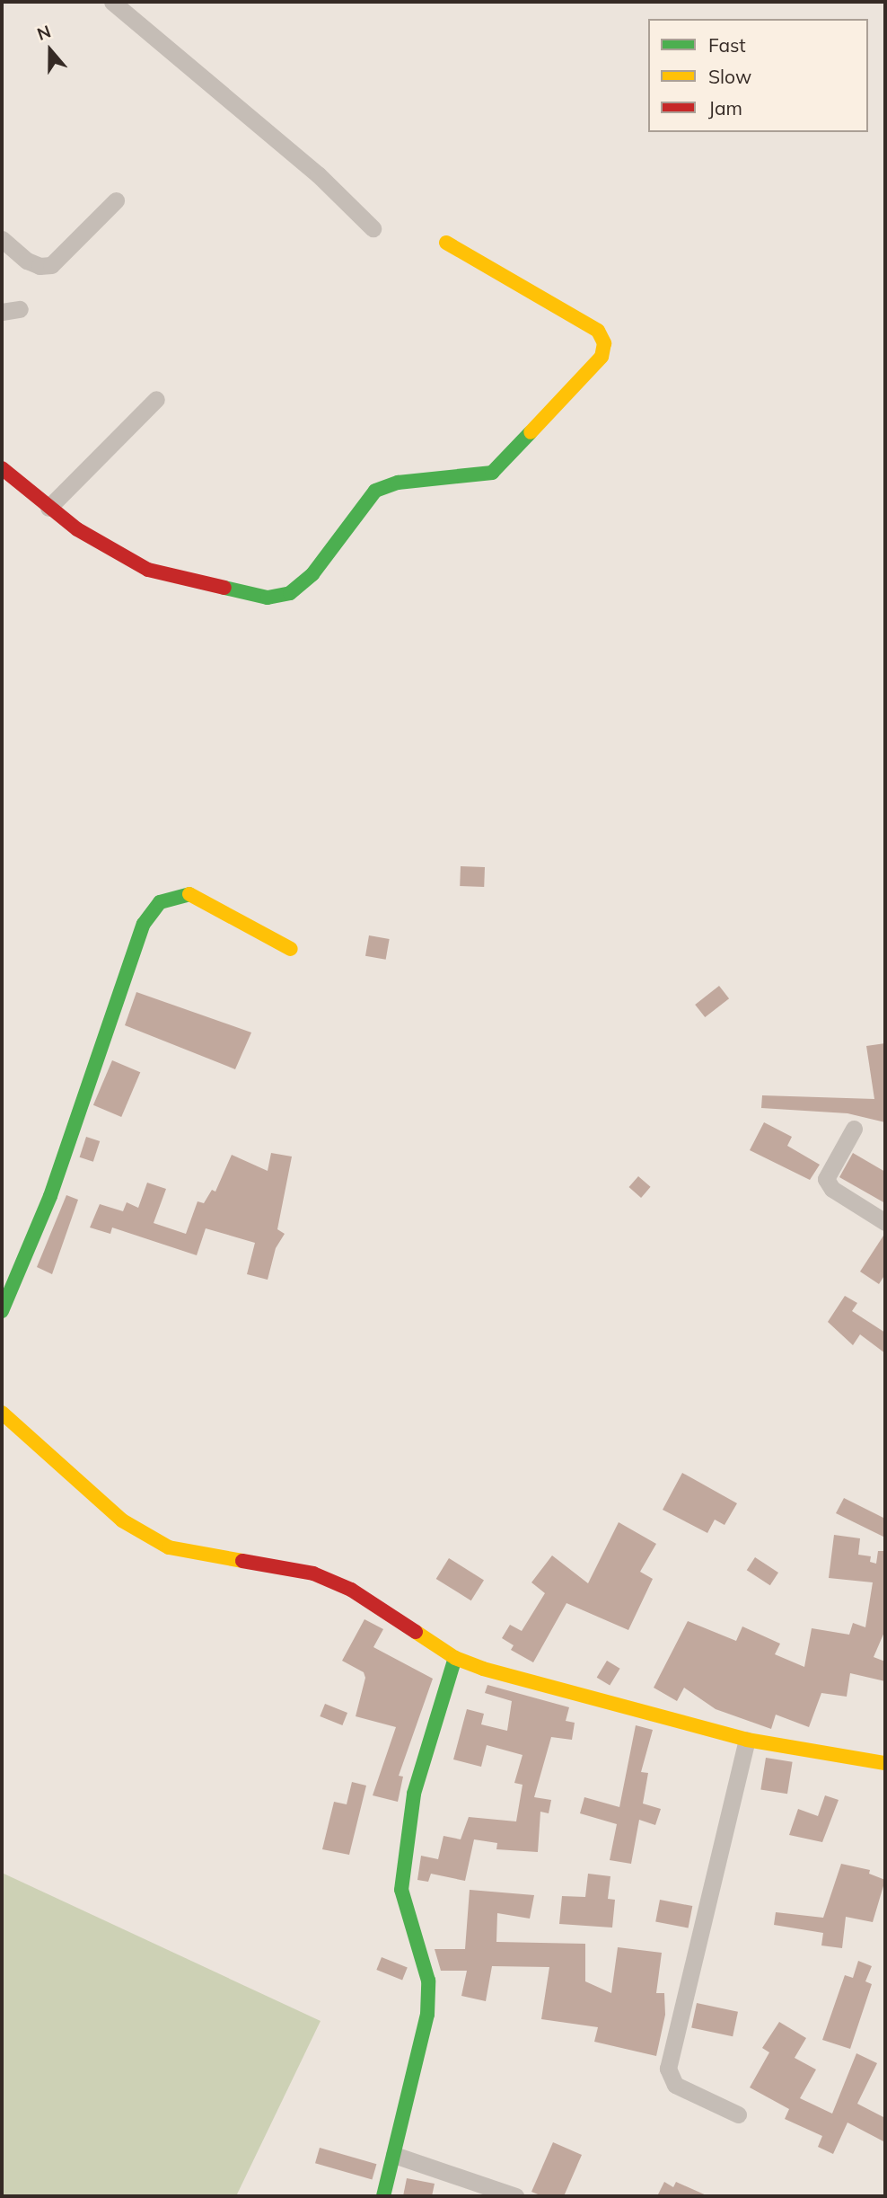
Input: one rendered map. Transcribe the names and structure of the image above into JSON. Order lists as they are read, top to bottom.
{
  "legend": ["Fast", "Slow", "Jam"],
  "north": "top"
}
